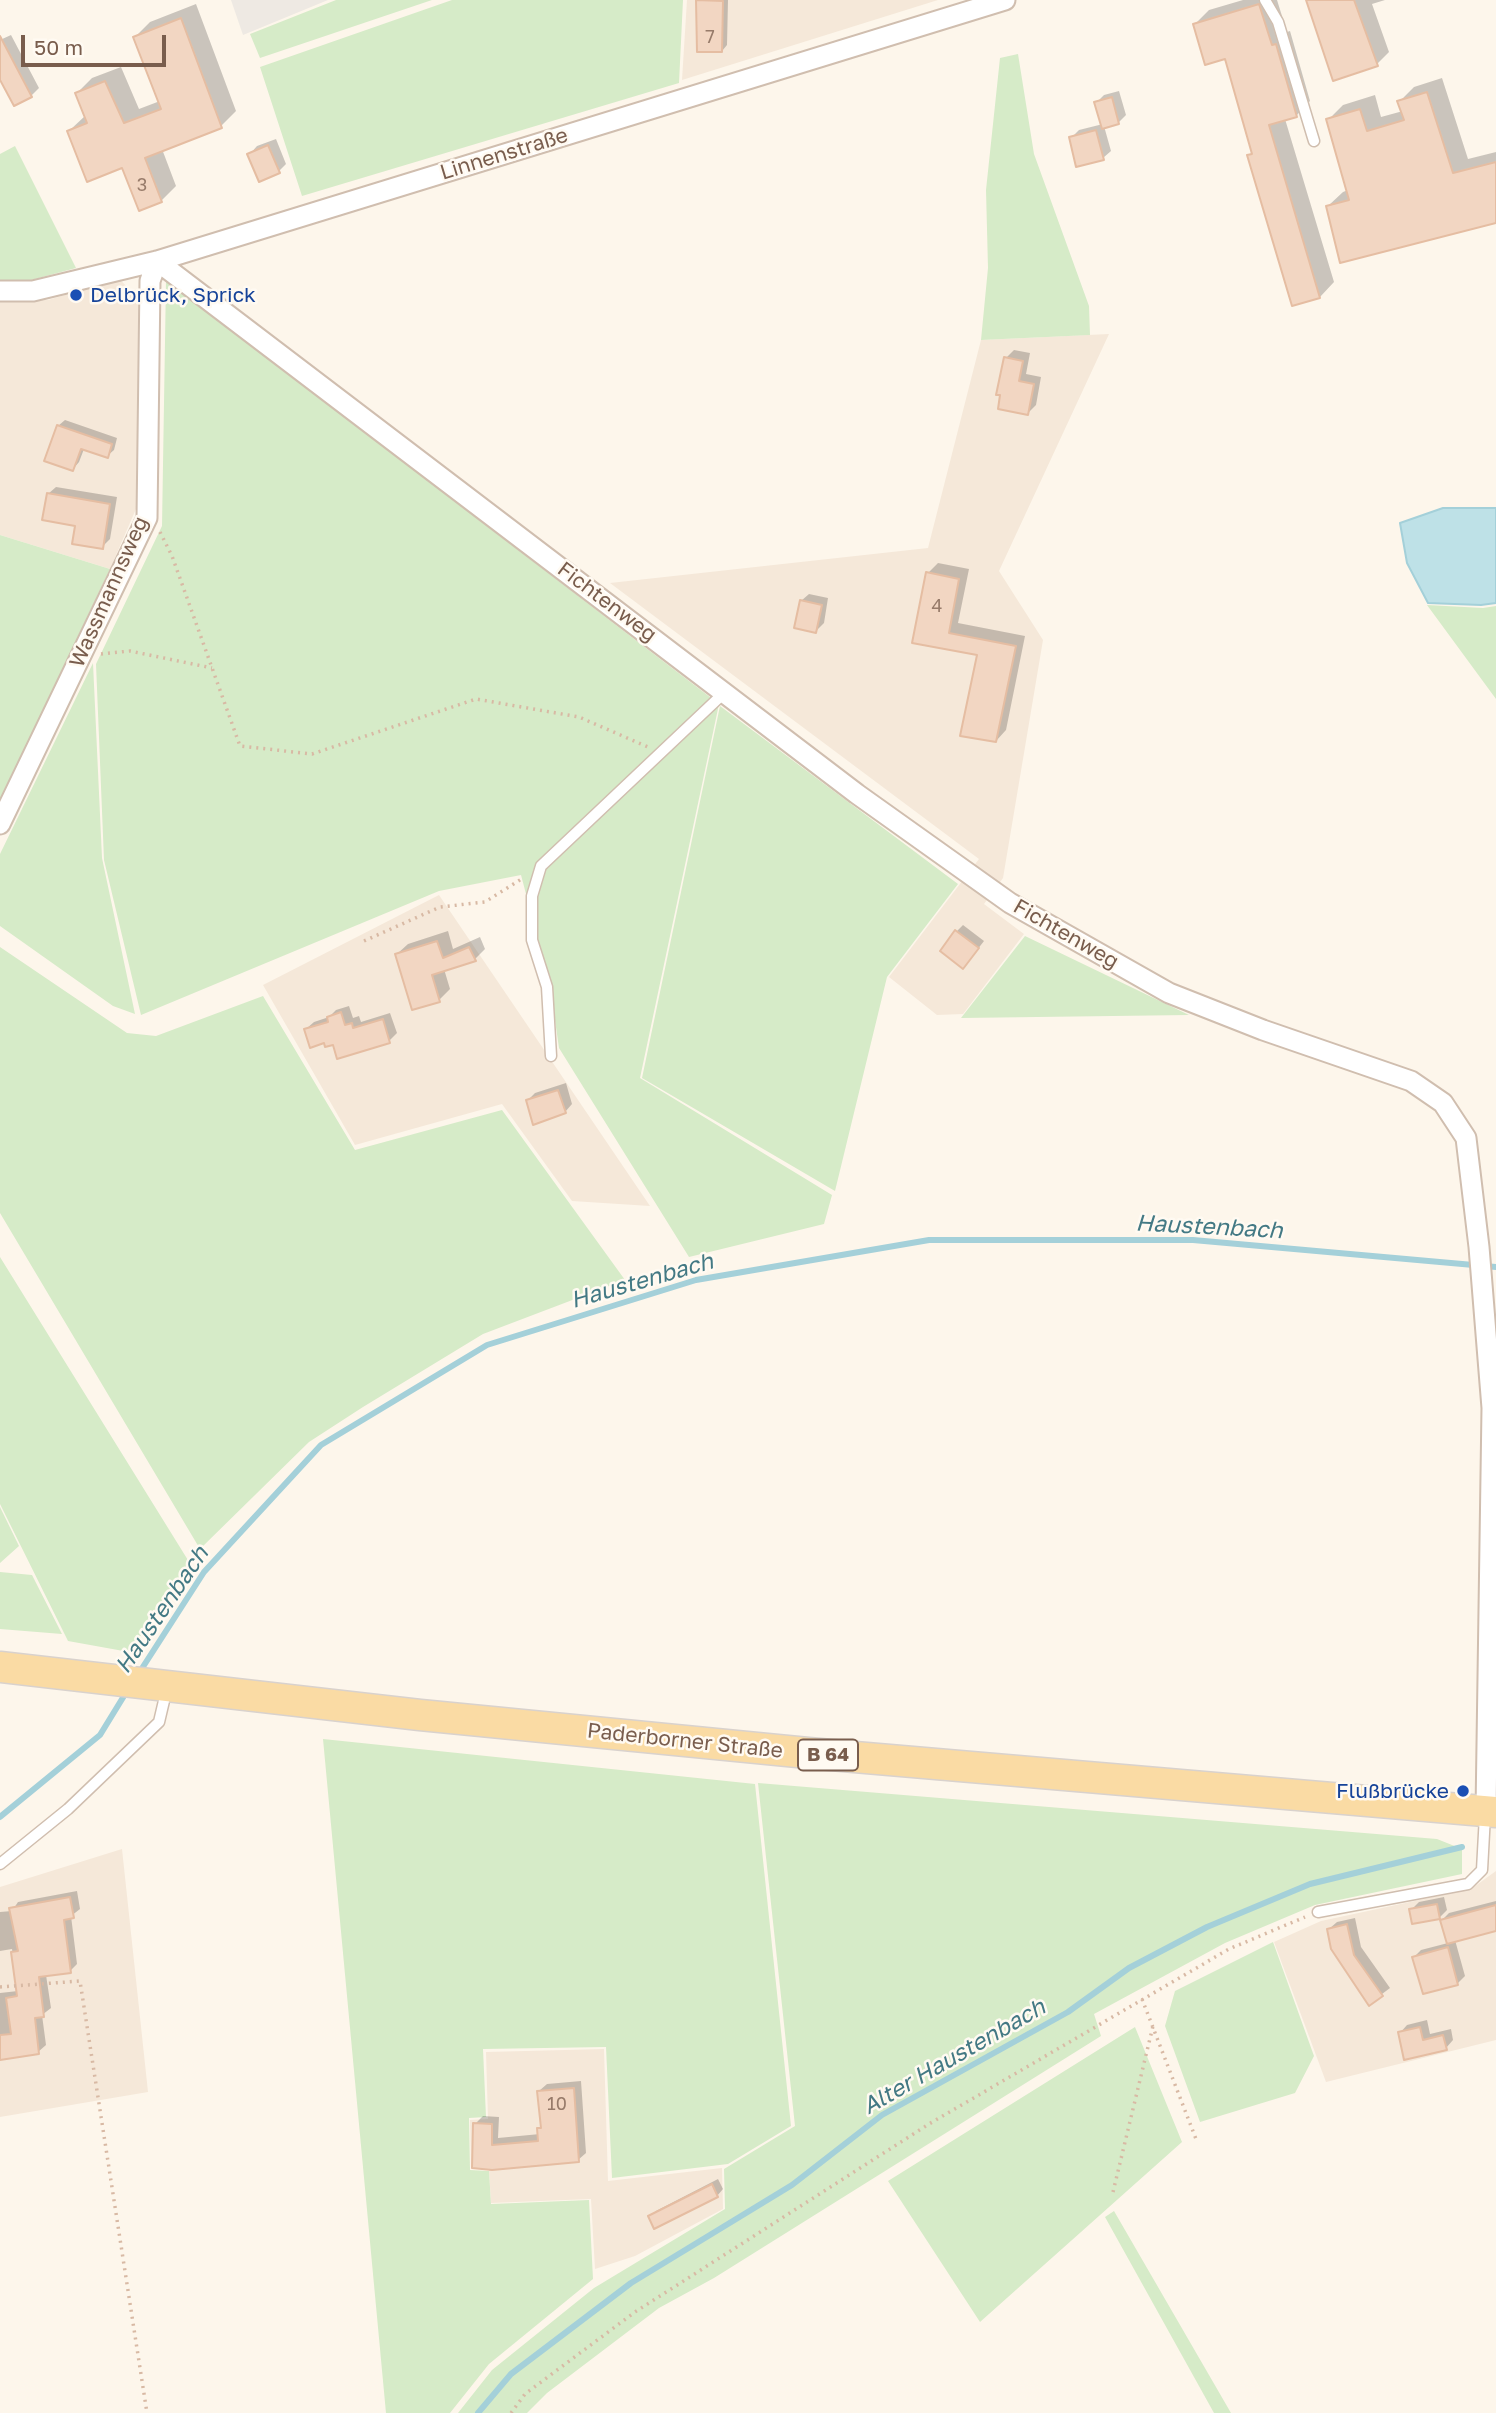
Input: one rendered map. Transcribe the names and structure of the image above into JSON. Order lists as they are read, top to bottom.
{
  "streets": {
    "main road": ["Paderborner Straße", "B 64"],
    "street": ["Linnenstraße", "Wassmannsweg", "Fichtenweg"]
  },
  "crossings": [
    ["Linnenstraße", "Wassmannsweg"],
    ["Linnenstraße", "Fichtenweg"],
    ["Wassmannsweg", "Fichtenweg"],
    ["Fichtenweg", "Paderborner Straße"]
  ],
  "water": ["Haustenbach", "Alter Haustenbach"],
  "places": ["Delbrück, Sprick", "Flußbrücke"],
  "house_numbers": [
    "7",
    "3",
    "4",
    "10"
  ],
  "scale_bar": "50 m"
}
